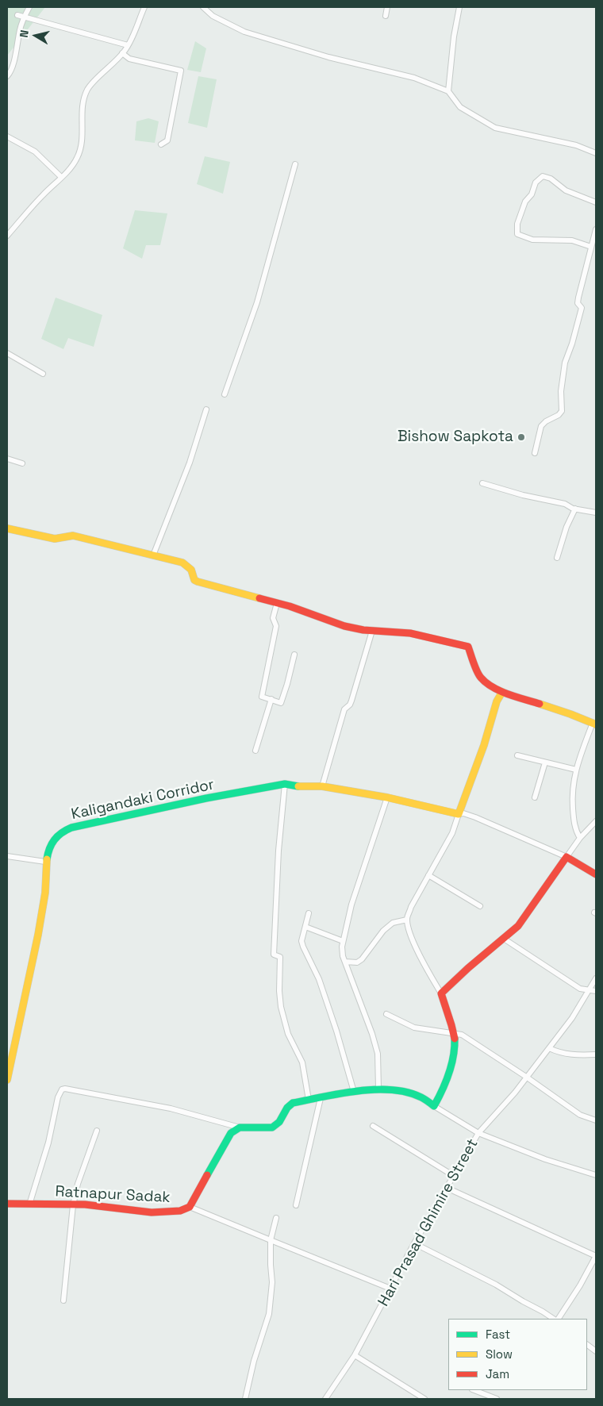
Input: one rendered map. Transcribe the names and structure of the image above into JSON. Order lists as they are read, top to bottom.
{
  "streets": {
    "street": ["Kaligandaki Corridor", "Ratnapur Sadak", "Hari Prasad Ghimire Street"]
  },
  "places": ["Bishow Sapkota"],
  "legend": ["Fast", "Slow", "Jam"],
  "north": "left"
}
